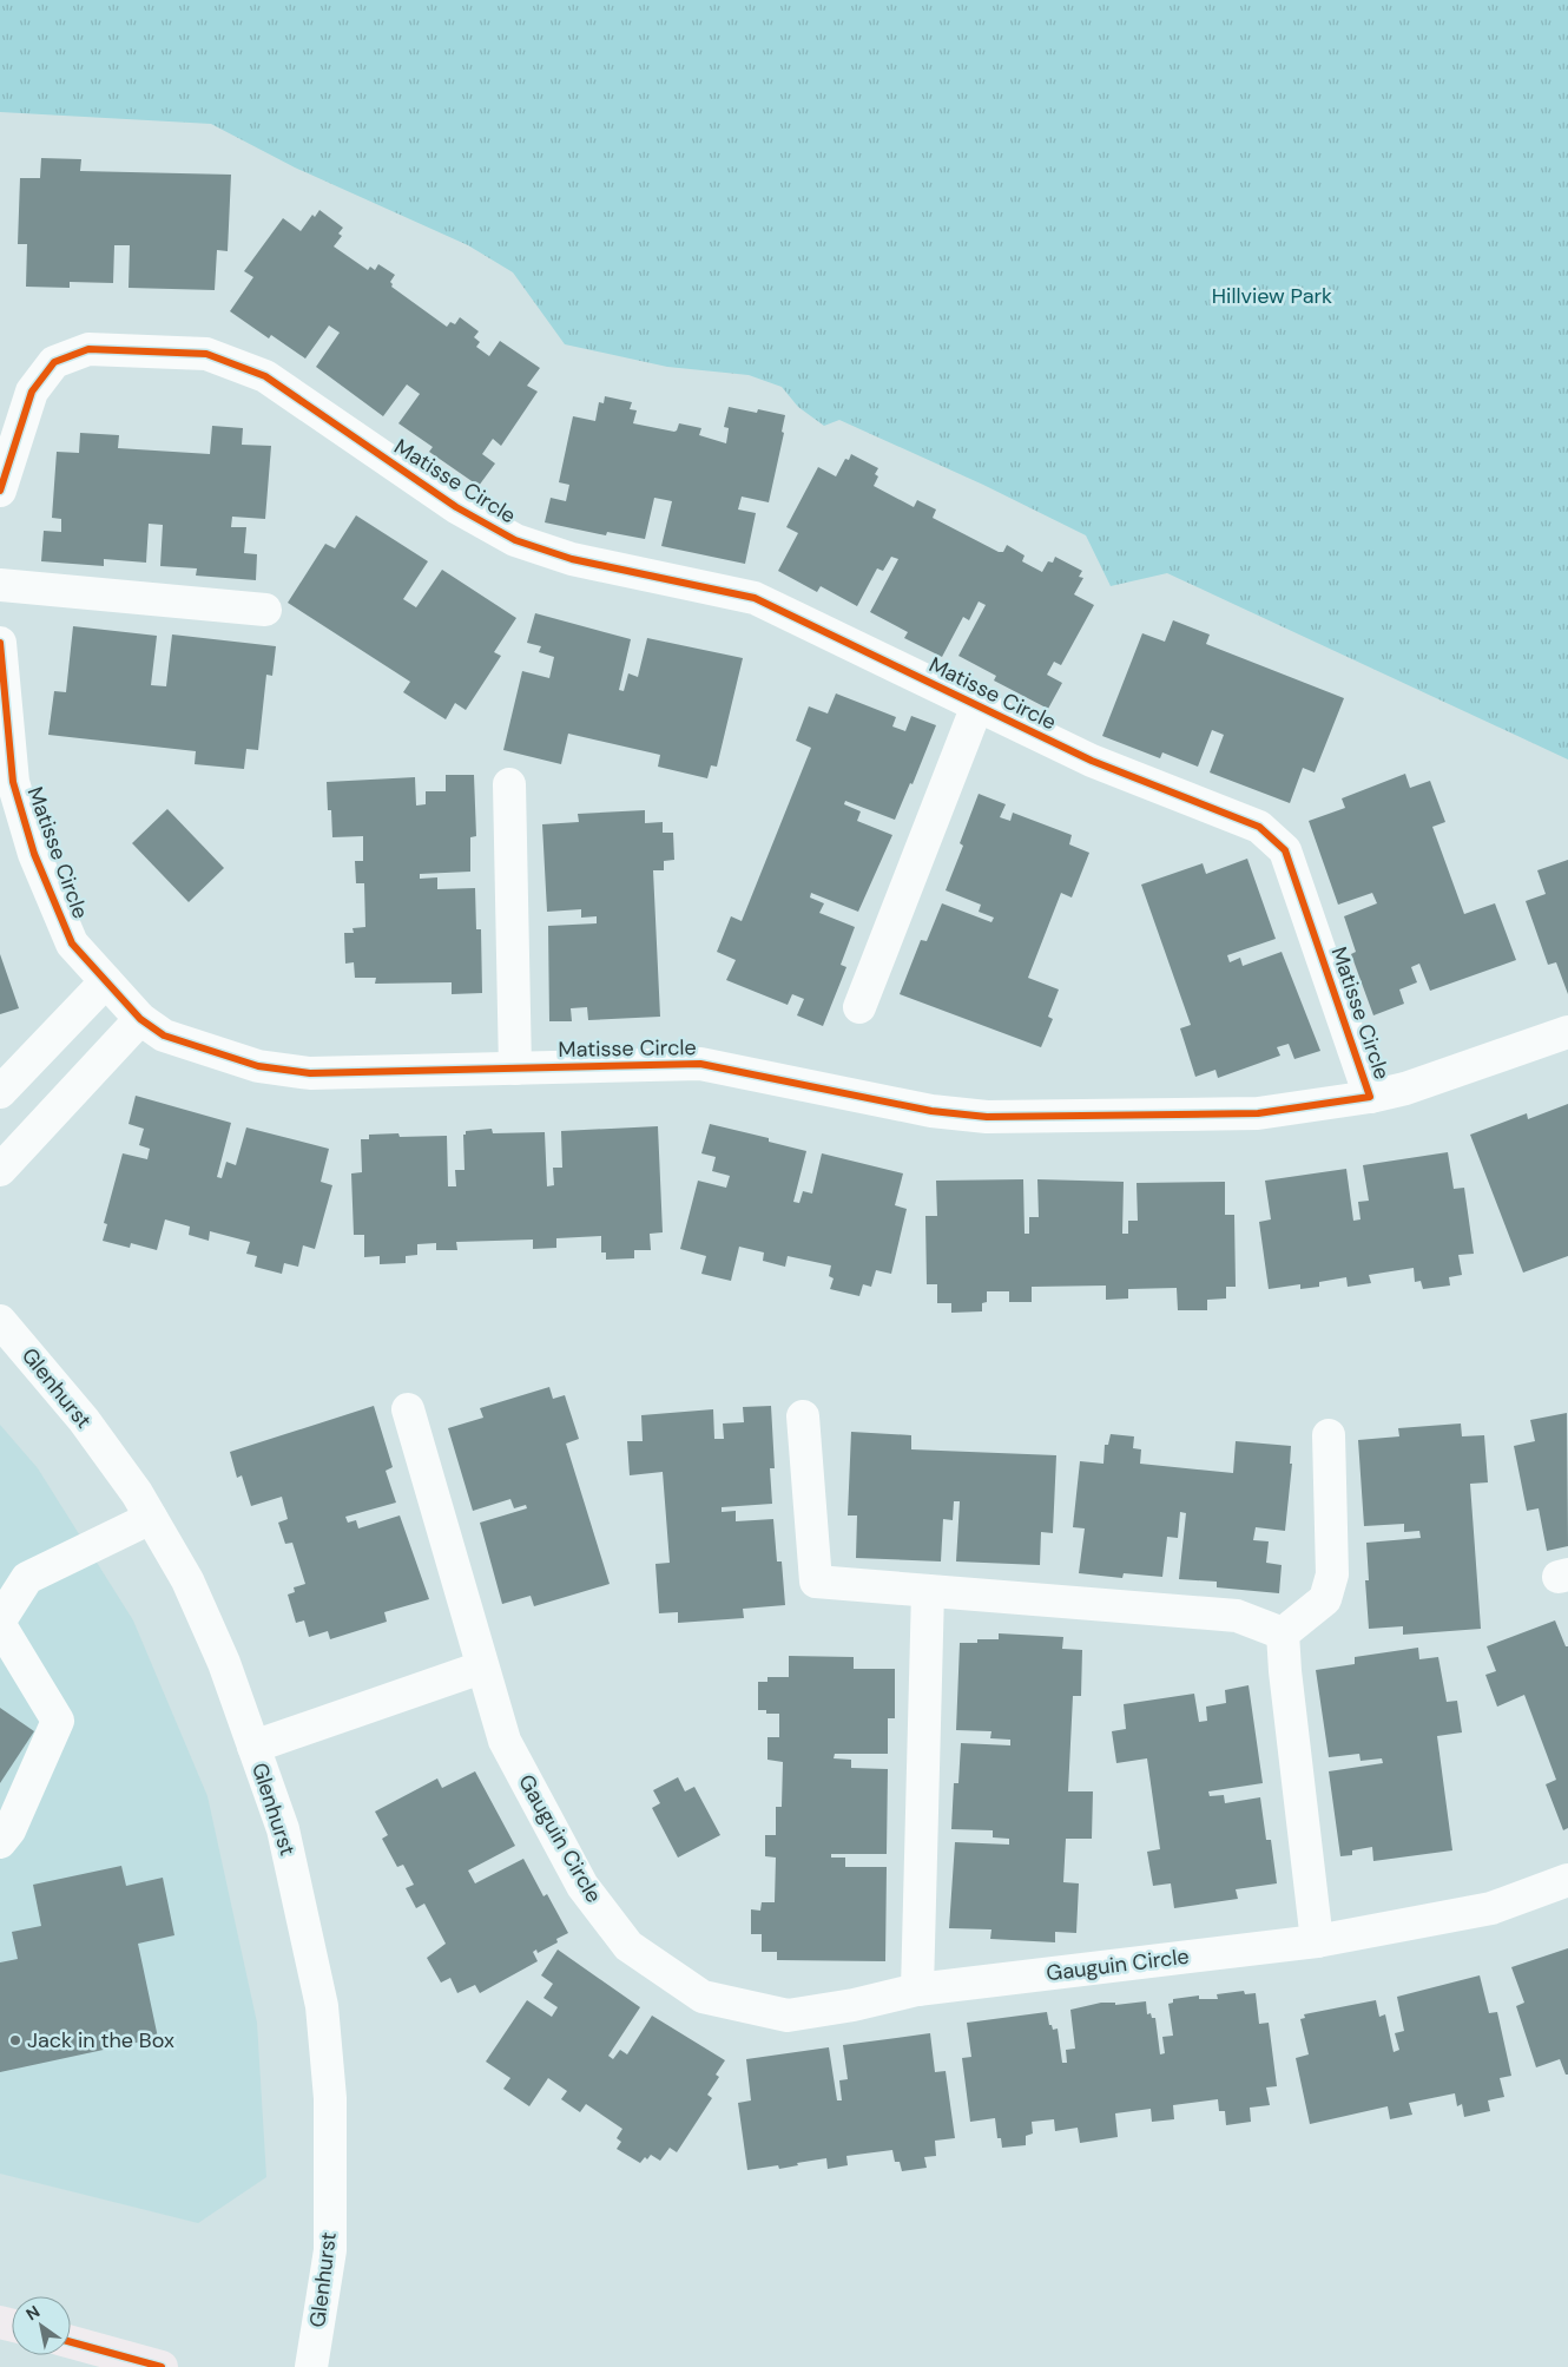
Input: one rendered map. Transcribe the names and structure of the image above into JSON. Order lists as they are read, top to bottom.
{
  "streets": {
    "street": ["Matisse Circle", "Glenhurst", "Gauguin Circle"]
  },
  "parks": ["Hillview Park"],
  "places": ["Jack in the Box"],
  "north": "top left"
}
